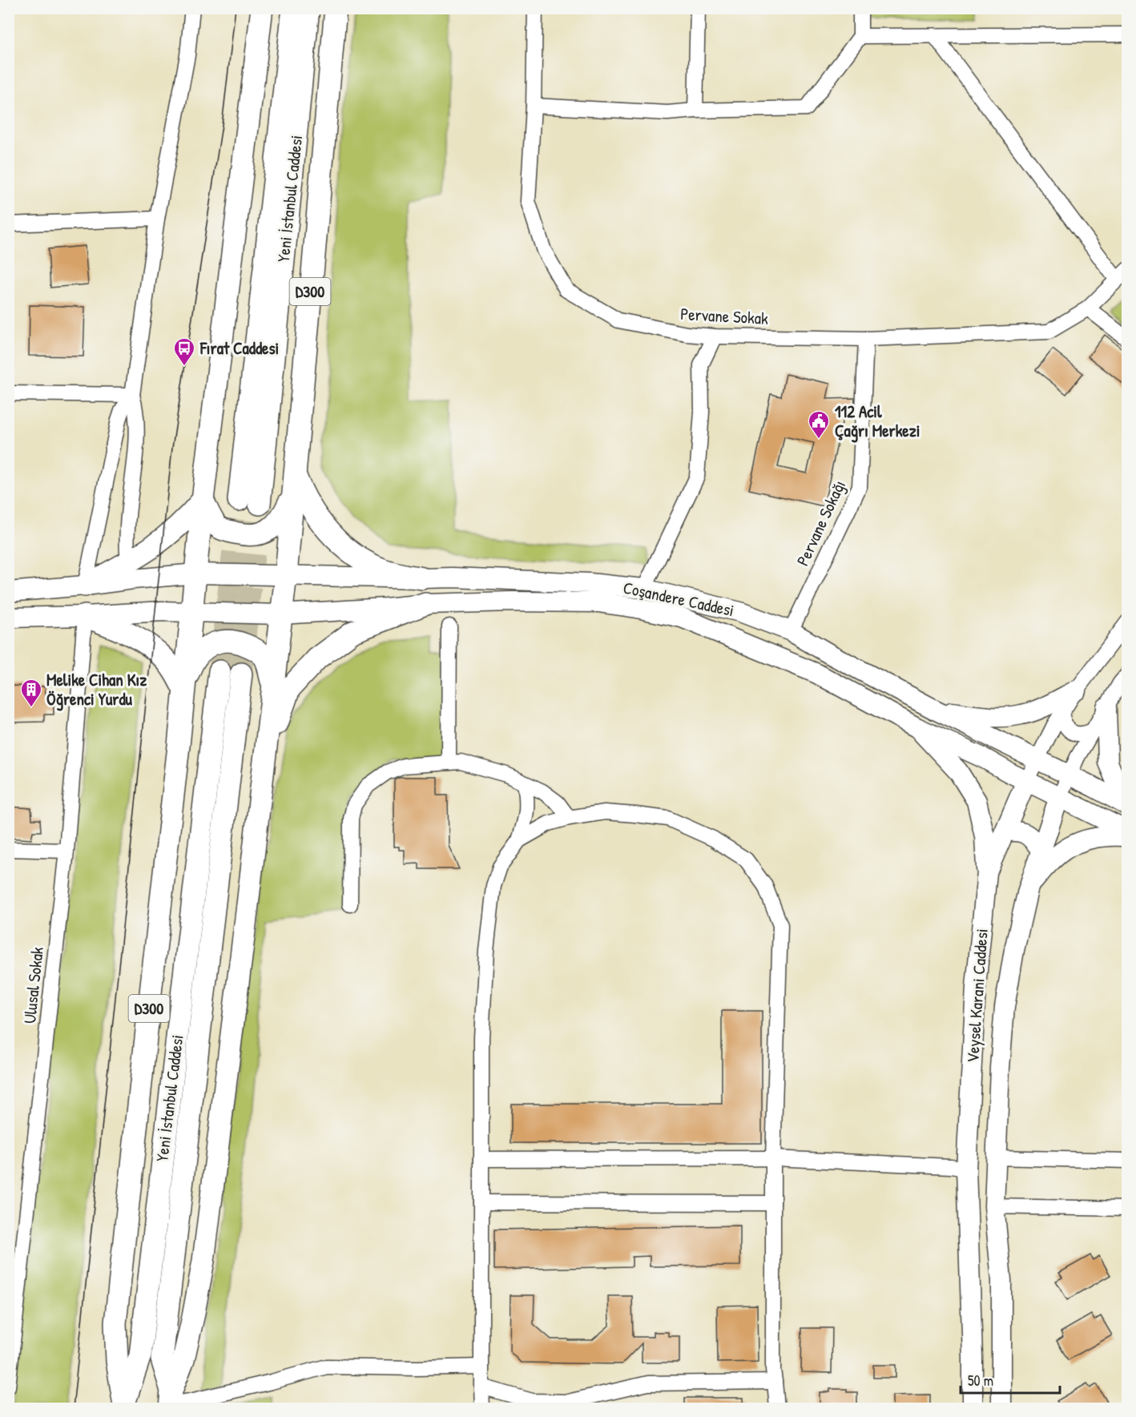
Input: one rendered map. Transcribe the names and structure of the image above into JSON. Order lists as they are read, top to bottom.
{
  "streets": {
    "highway": ["Yeni İstanbul Caddesi", "D300"],
    "main road": ["Coşandere Caddesi", "Veysel Karani Caddesi"],
    "street": ["Pervane Sokak", "Pervane Sokağı", "Ulusal Sokak"]
  },
  "crossings": [
    ["Yeni İstanbul Caddesi", "D300"],
    ["D300", "Coşandere Caddesi"],
    ["Pervane Sokak", "Pervane Sokağı"],
    ["Pervane Sokağı", "Coşandere Caddesi"],
    ["Coşandere Caddesi", "Veysel Karani Caddesi"]
  ],
  "places": {
    "bus stop": ["Fırat Caddesi"],
    "public building": ["112 Acil Çağrı Merkezi"],
    "building": ["Melike Cihan Kız Öğrenci Yurdu"]
  },
  "scale_bar": "50 m"
}
